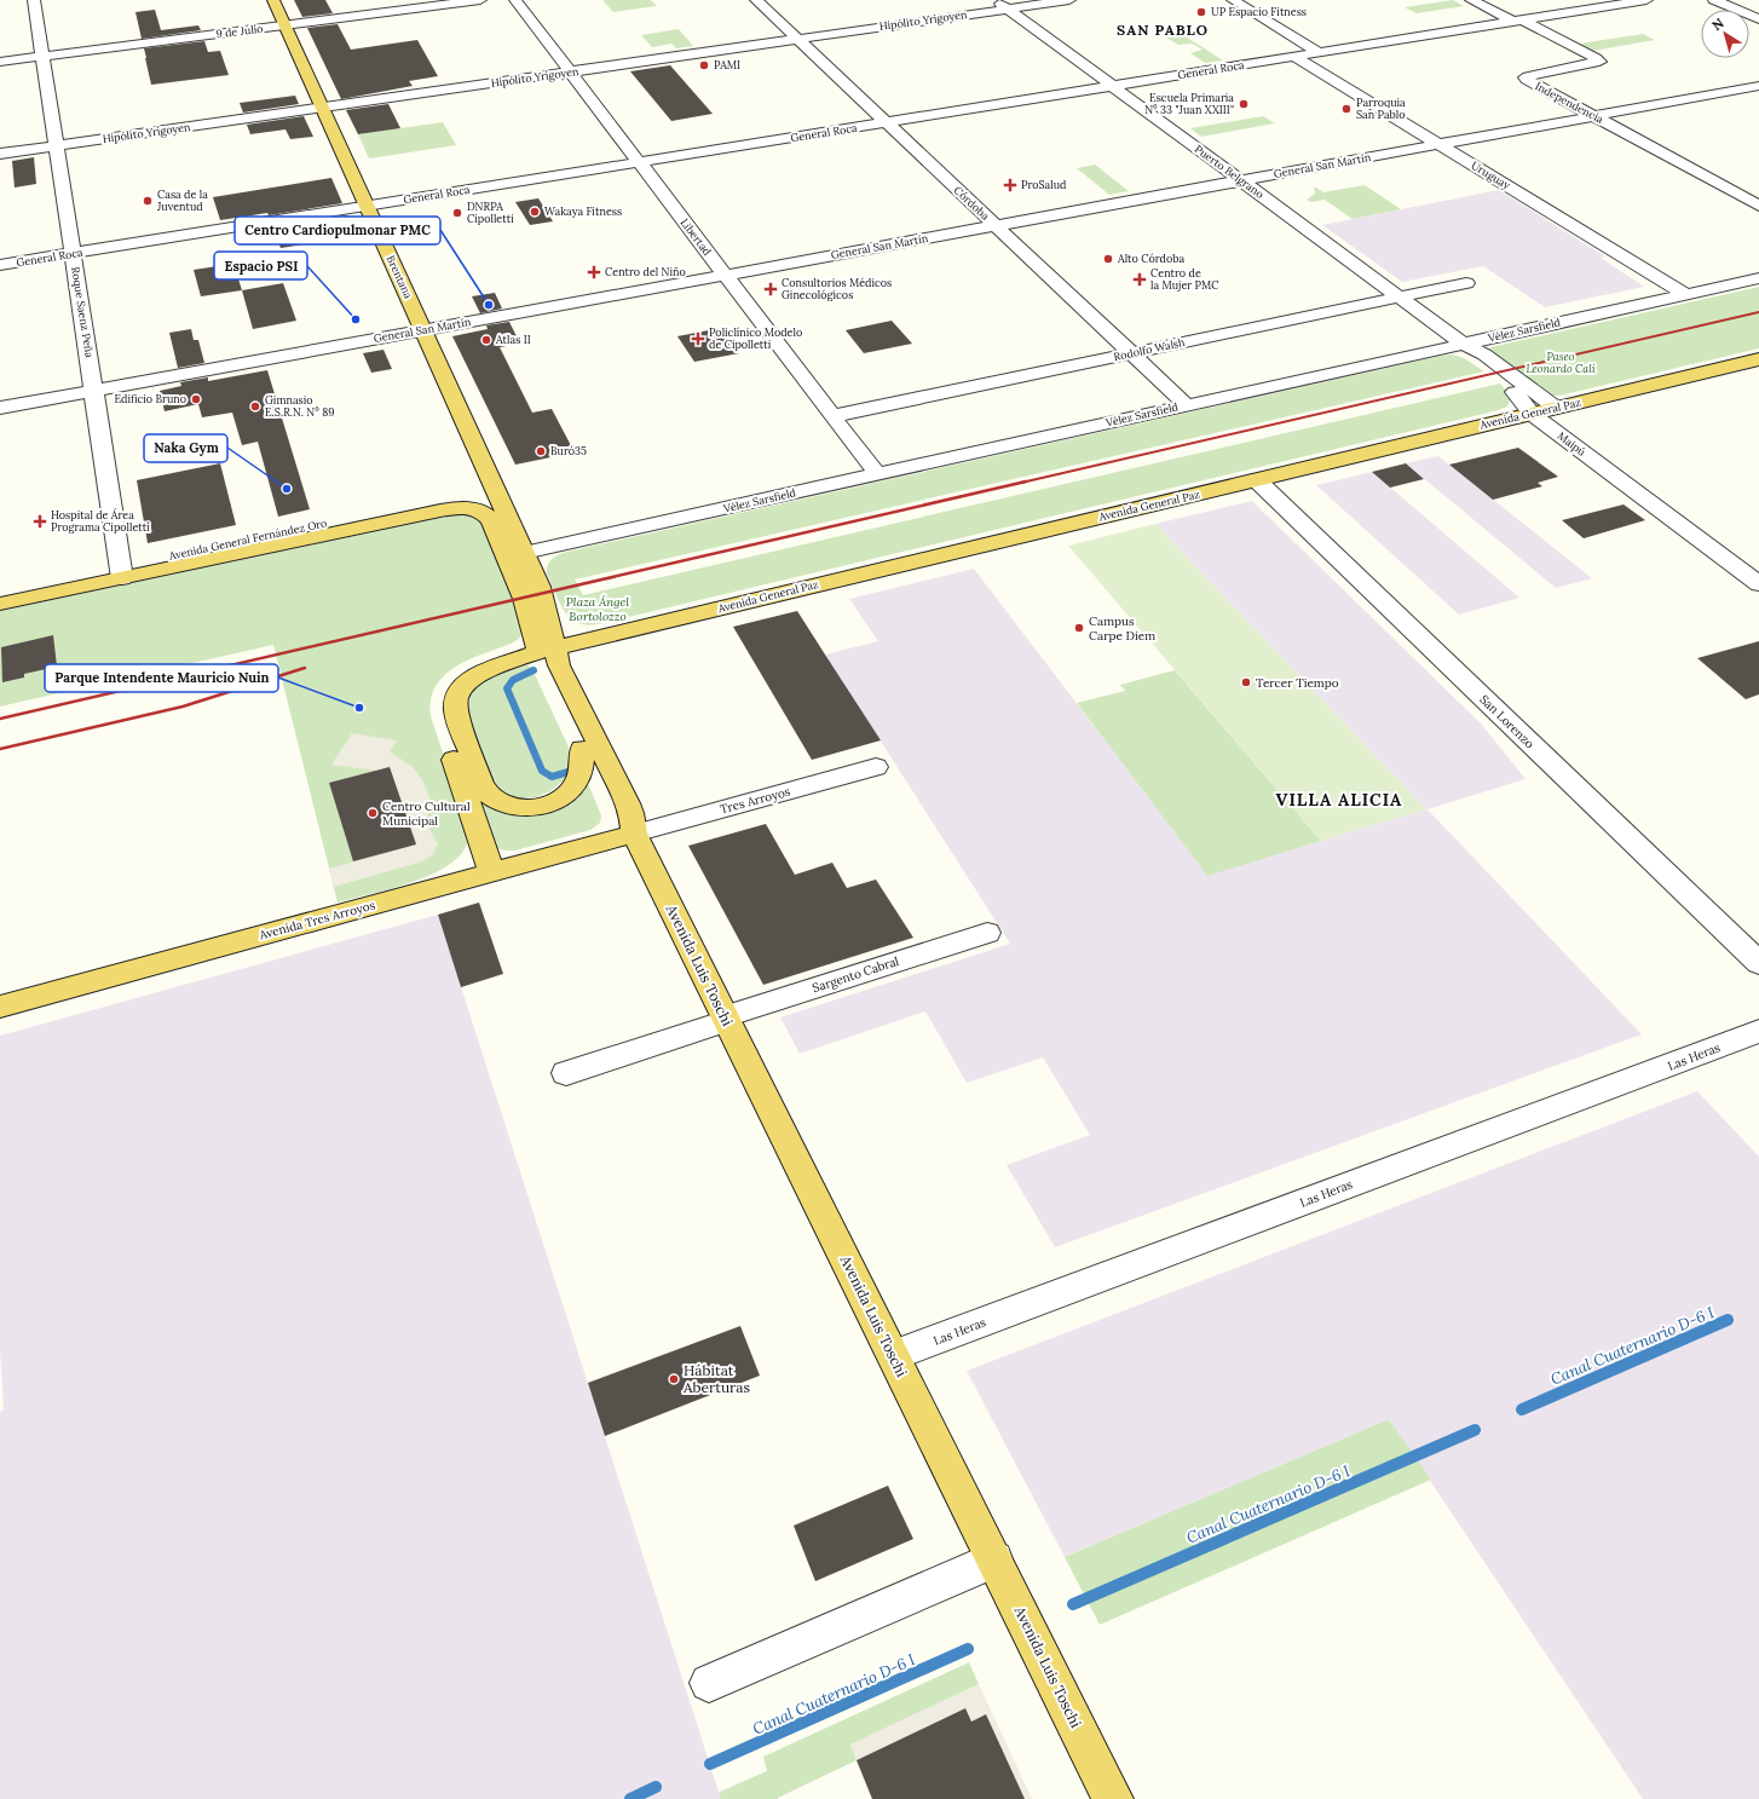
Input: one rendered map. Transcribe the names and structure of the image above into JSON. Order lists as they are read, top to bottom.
{
  "streets": {
    "main road": [
      "Brentana",
      "Avenida General Paz",
      "Avenida General Fernández Oro",
      "Avenida Tres Arroyos",
      "Avenida Luis Toschi"
    ],
    "street": [
      "Hipólito Yrigoyen",
      "9 de Julio",
      "General Roca",
      "Independencia",
      "General San Martín",
      "Puerto Belgrano",
      "Uruguay",
      "Córdoba",
      "Libertad",
      "Roque Saenz Peña",
      "Vélez Sarsfield",
      "Rodolfo Walsh",
      "Maipú",
      "San Lorenzo",
      "Tres Arroyos",
      "Sargento Cabral",
      "Las Heras"
    ]
  },
  "crossings": [
    ["Hipólito Yrigoyen", "Puerto Belgrano"],
    ["Hipólito Yrigoyen", "Córdoba"],
    ["Hipólito Yrigoyen", "Libertad"],
    ["Hipólito Yrigoyen", "Brentana"],
    ["Hipólito Yrigoyen", "Roque Saenz Peña"],
    ["9 de Julio", "Brentana"],
    ["9 de Julio", "Roque Saenz Peña"],
    ["General Roca", "Independencia"],
    ["General Roca", "Puerto Belgrano"],
    ["General Roca", "Uruguay"],
    ["General Roca", "Córdoba"],
    ["General Roca", "Libertad"],
    ["General Roca", "Brentana"],
    ["General Roca", "Roque Saenz Peña"],
    ["Independencia", "General San Martín"],
    ["General San Martín", "Puerto Belgrano"],
    ["General San Martín", "Uruguay"],
    ["General San Martín", "Córdoba"],
    ["General San Martín", "Libertad"],
    ["General San Martín", "Brentana"],
    ["General San Martín", "Roque Saenz Peña"],
    ["Puerto Belgrano", "Vélez Sarsfield"],
    ["Puerto Belgrano", "Rodolfo Walsh"],
    ["Puerto Belgrano", "Maipú"],
    ["Uruguay", "Vélez Sarsfield"],
    ["Córdoba", "Vélez Sarsfield"],
    ["Córdoba", "Rodolfo Walsh"],
    ["Libertad", "Vélez Sarsfield"],
    ["Libertad", "Rodolfo Walsh"],
    ["Brentana", "Vélez Sarsfield"],
    ["Brentana", "Avenida General Fernández Oro"],
    ["Brentana", "Avenida Luis Toschi"],
    ["Roque Saenz Peña", "Avenida General Fernández Oro"],
    ["Vélez Sarsfield", "Maipú"],
    ["Vélez Sarsfield", "Avenida Luis Toschi"],
    ["Avenida General Paz", "Maipú"],
    ["Avenida General Paz", "San Lorenzo"],
    ["Avenida General Paz", "Avenida Luis Toschi"],
    ["Avenida General Fernández Oro", "Avenida Luis Toschi"],
    ["Tres Arroyos", "Avenida Tres Arroyos"],
    ["Tres Arroyos", "Avenida Luis Toschi"],
    ["Avenida Tres Arroyos", "Avenida Luis Toschi"],
    ["Avenida Luis Toschi", "Sargento Cabral"],
    ["Avenida Luis Toschi", "Las Heras"]
  ],
  "districts": ["SAN PABLO", "VILLA ALICIA"],
  "water": ["Canal Cuaternario D-6 I"],
  "parks": ["Paseo Leonardo Cali", "Plaza Ángel Bortolozzo"],
  "places": {
    "other": [
      "UP Espacio Fitness",
      "PAMI",
      "Escuela Primaria N° 33 \"Juan XXIII\"",
      "Parroquia San Pablo",
      "Casa de la Juventud",
      "Wakaya Fitness",
      "DNRPA Cipolletti",
      "Alto Córdoba",
      "Centro Cardiopulmonar PMC",
      "Espacio PSI",
      "Atlas II",
      "Edificio Bruno",
      "Gimnasio E.S.R.N. N° 89",
      "Buró35",
      "Naka Gym",
      "Campus Carpe Diem",
      "Tercer Tiempo",
      "Parque Intendente Mauricio Nuin",
      "Centro Cultural Municipal",
      "Hábitat Aberturas"
    ],
    "health": [
      "ProSalud",
      "Centro del Niño",
      "Centro de la Mujer PMC",
      "Consultorios Médicos Ginecológicos",
      "Policlínico Modelo de Cipolletti",
      "Hospital de Área Programa Cipolletti"
    ]
  },
  "north": "top left"
}
